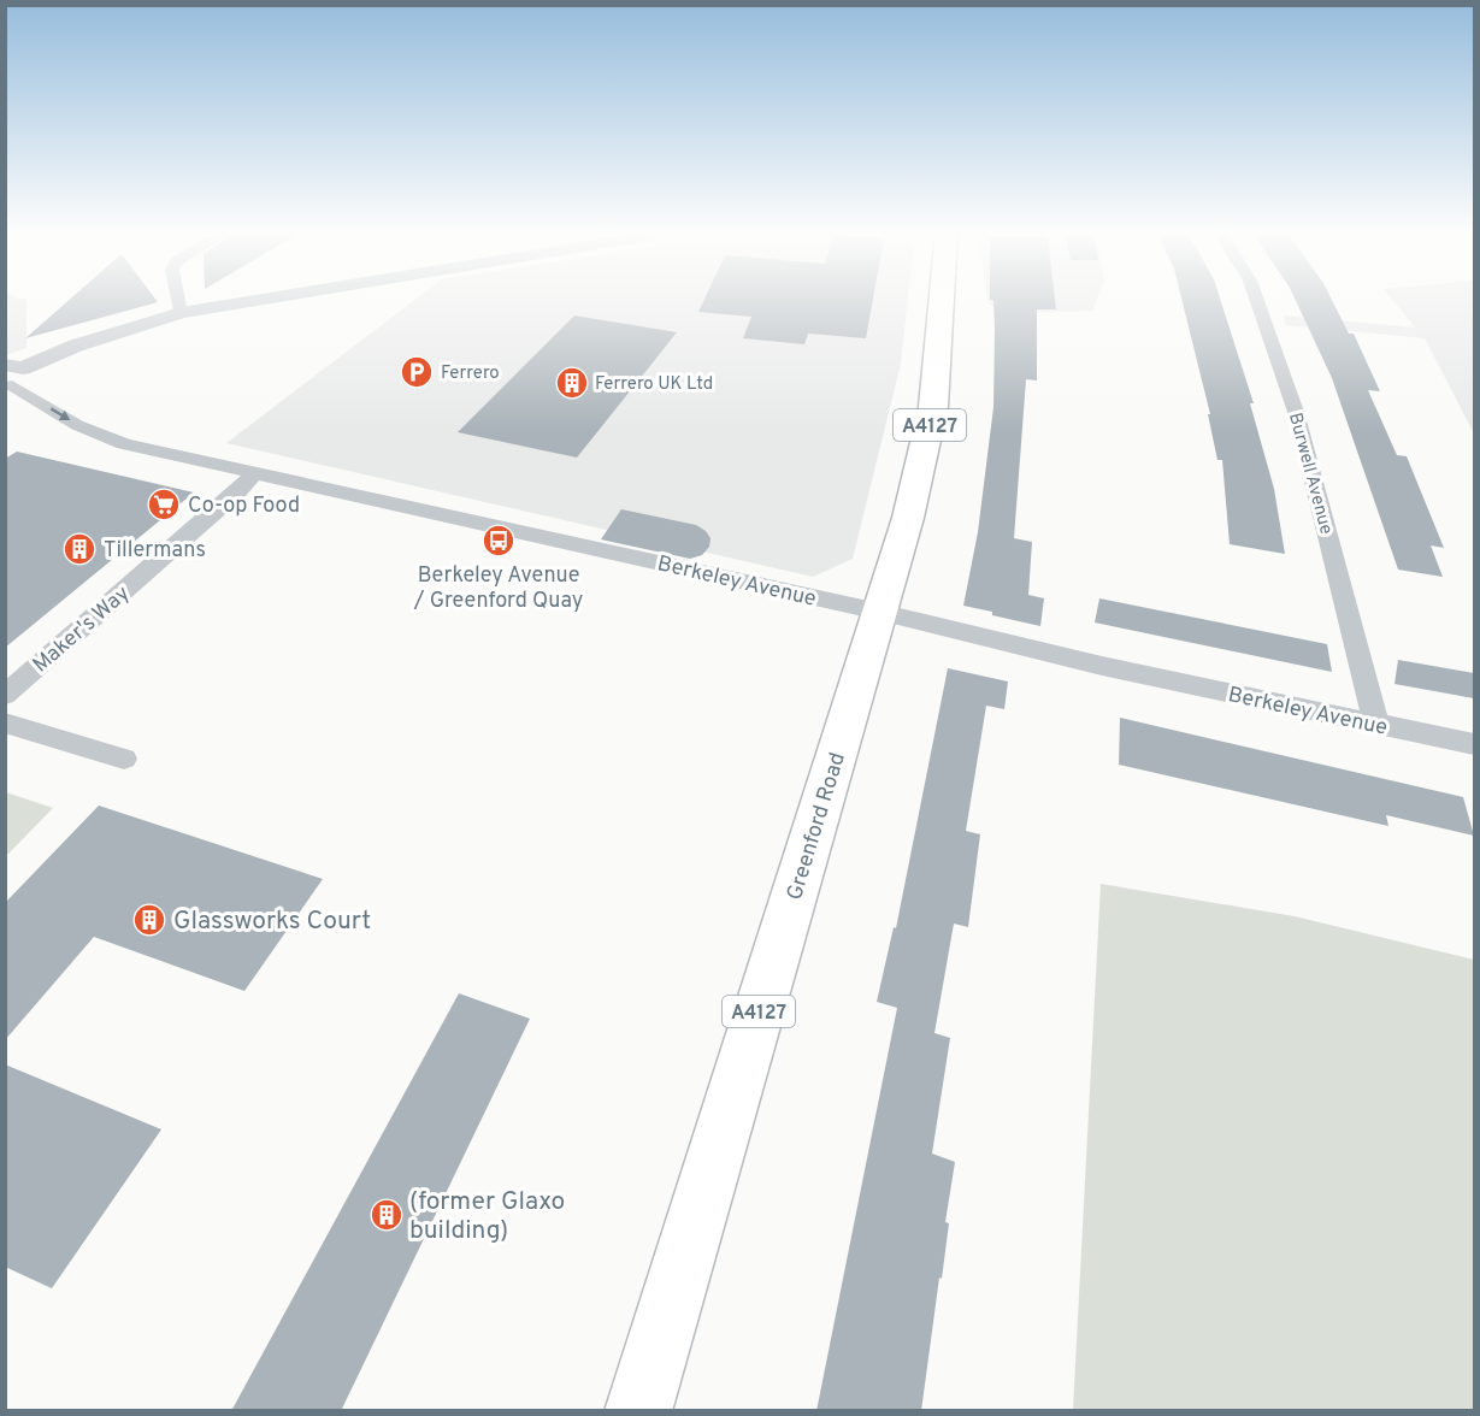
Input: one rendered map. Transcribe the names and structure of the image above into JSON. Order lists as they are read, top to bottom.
{
  "streets": {
    "main road": ["A4127", "Greenford Road"],
    "street": ["Burwell Avenue", "Berkeley Avenue", "Maker's Way"]
  },
  "crossings": [
    ["Burwell Avenue", "Berkeley Avenue"],
    ["Berkeley Avenue", "Maker's Way"],
    ["Berkeley Avenue", "Greenford Road"]
  ],
  "places": {
    "parking": ["Ferrero"],
    "building": [
      "Ferrero UK Ltd",
      "Tillermans",
      "Glassworks Court",
      "(former Glaxo building)"
    ],
    "supermarket": ["Co-op Food"],
    "bus stop": ["Berkeley Avenue / Greenford Quay"]
  }
}
